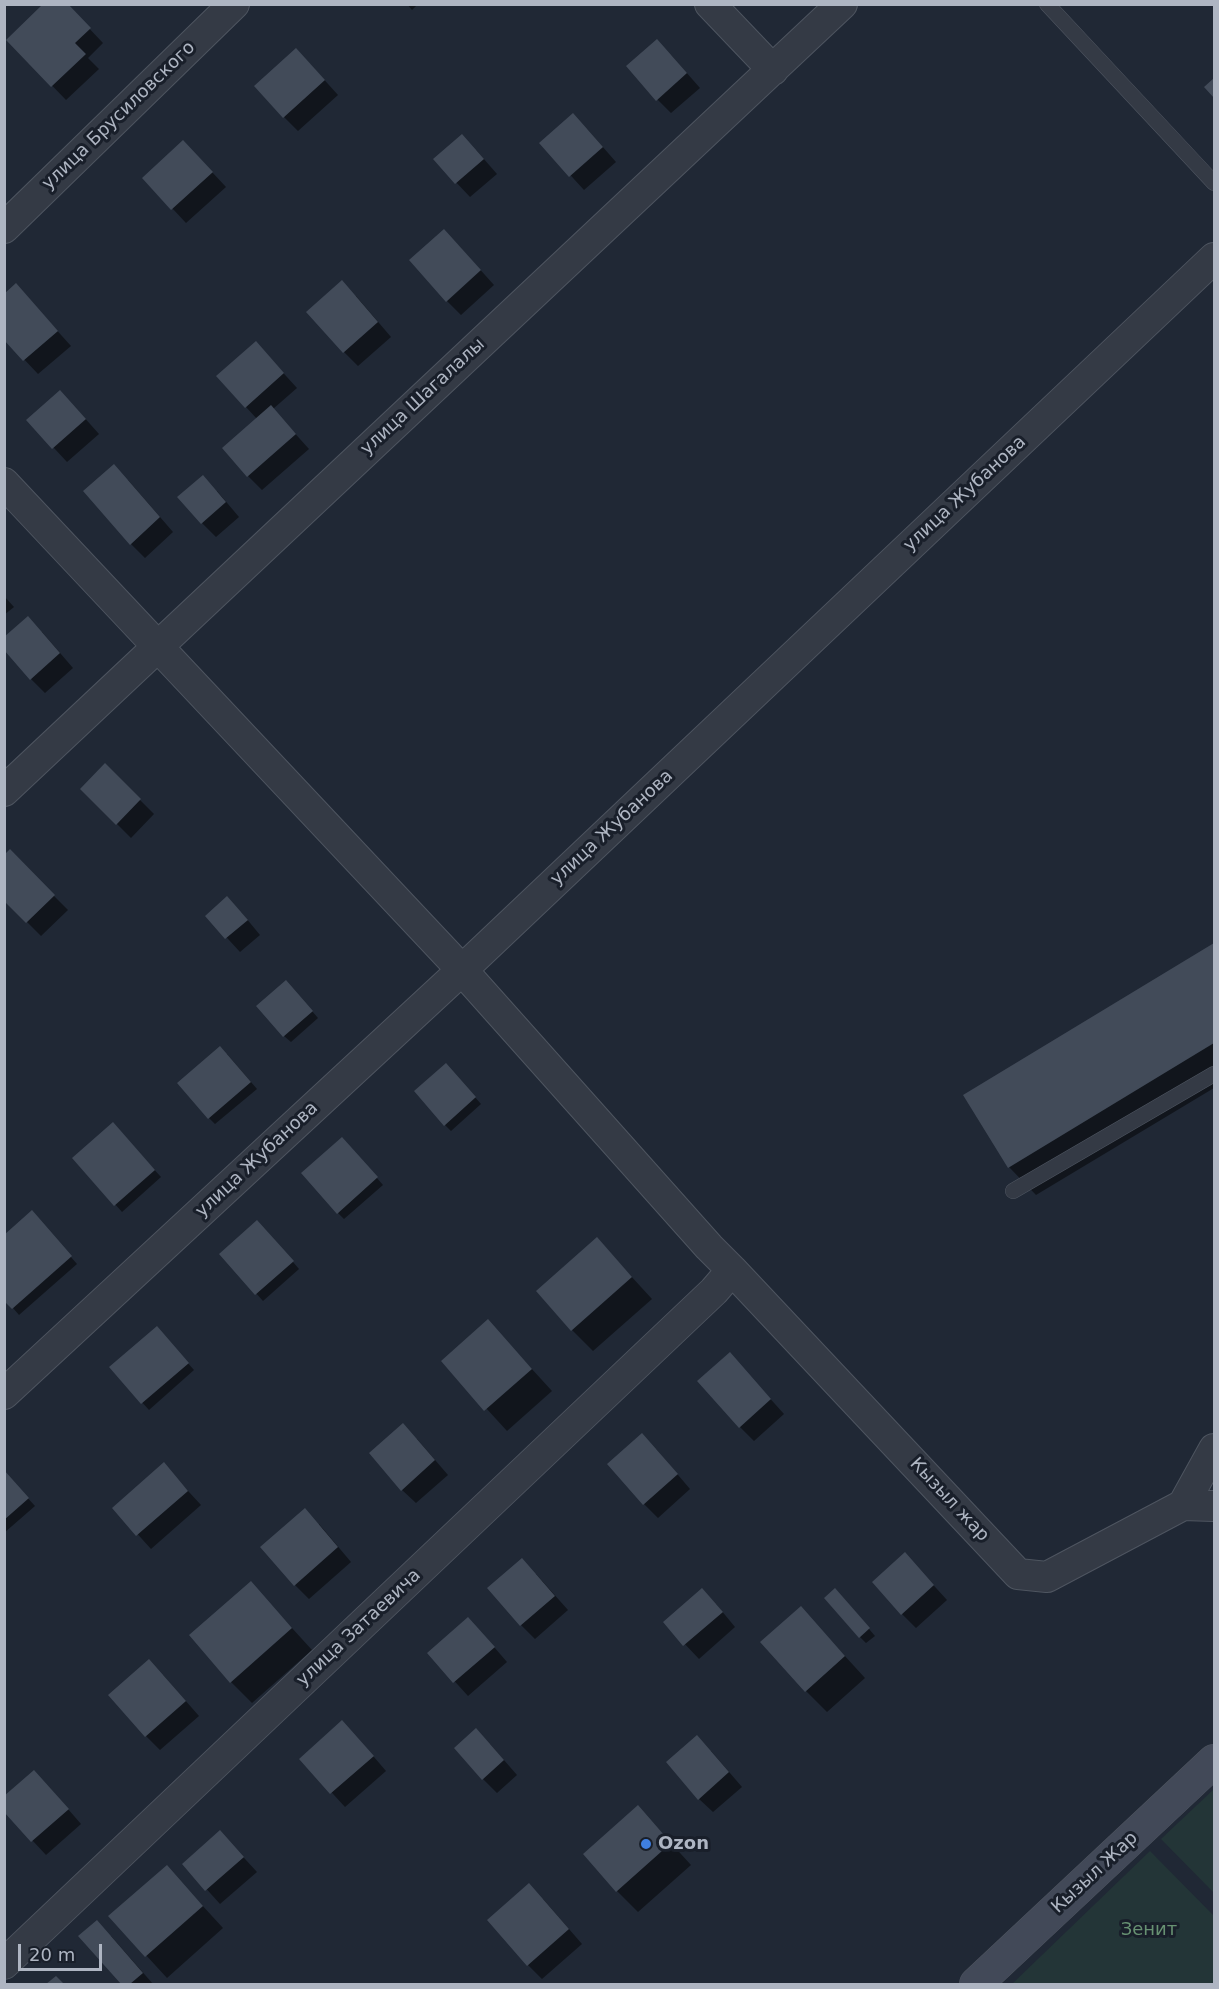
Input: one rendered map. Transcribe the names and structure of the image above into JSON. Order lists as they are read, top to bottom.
{
  "streets": {
    "main road": ["Кызыл Жар"],
    "street": [
      "улица Брусиловского",
      "улица Шагалалы",
      "улица Жубанова",
      "Кызыл жар",
      "улица Затаевича"
    ]
  },
  "crossings": [
    ["улица Шагалалы", "Кызыл жар"],
    ["улица Жубанова", "Кызыл жар"],
    ["Кызыл жар", "улица Затаевича"]
  ],
  "parks": ["Зенит"],
  "places": ["Ozon"],
  "scale_bar": "20 m"
}
